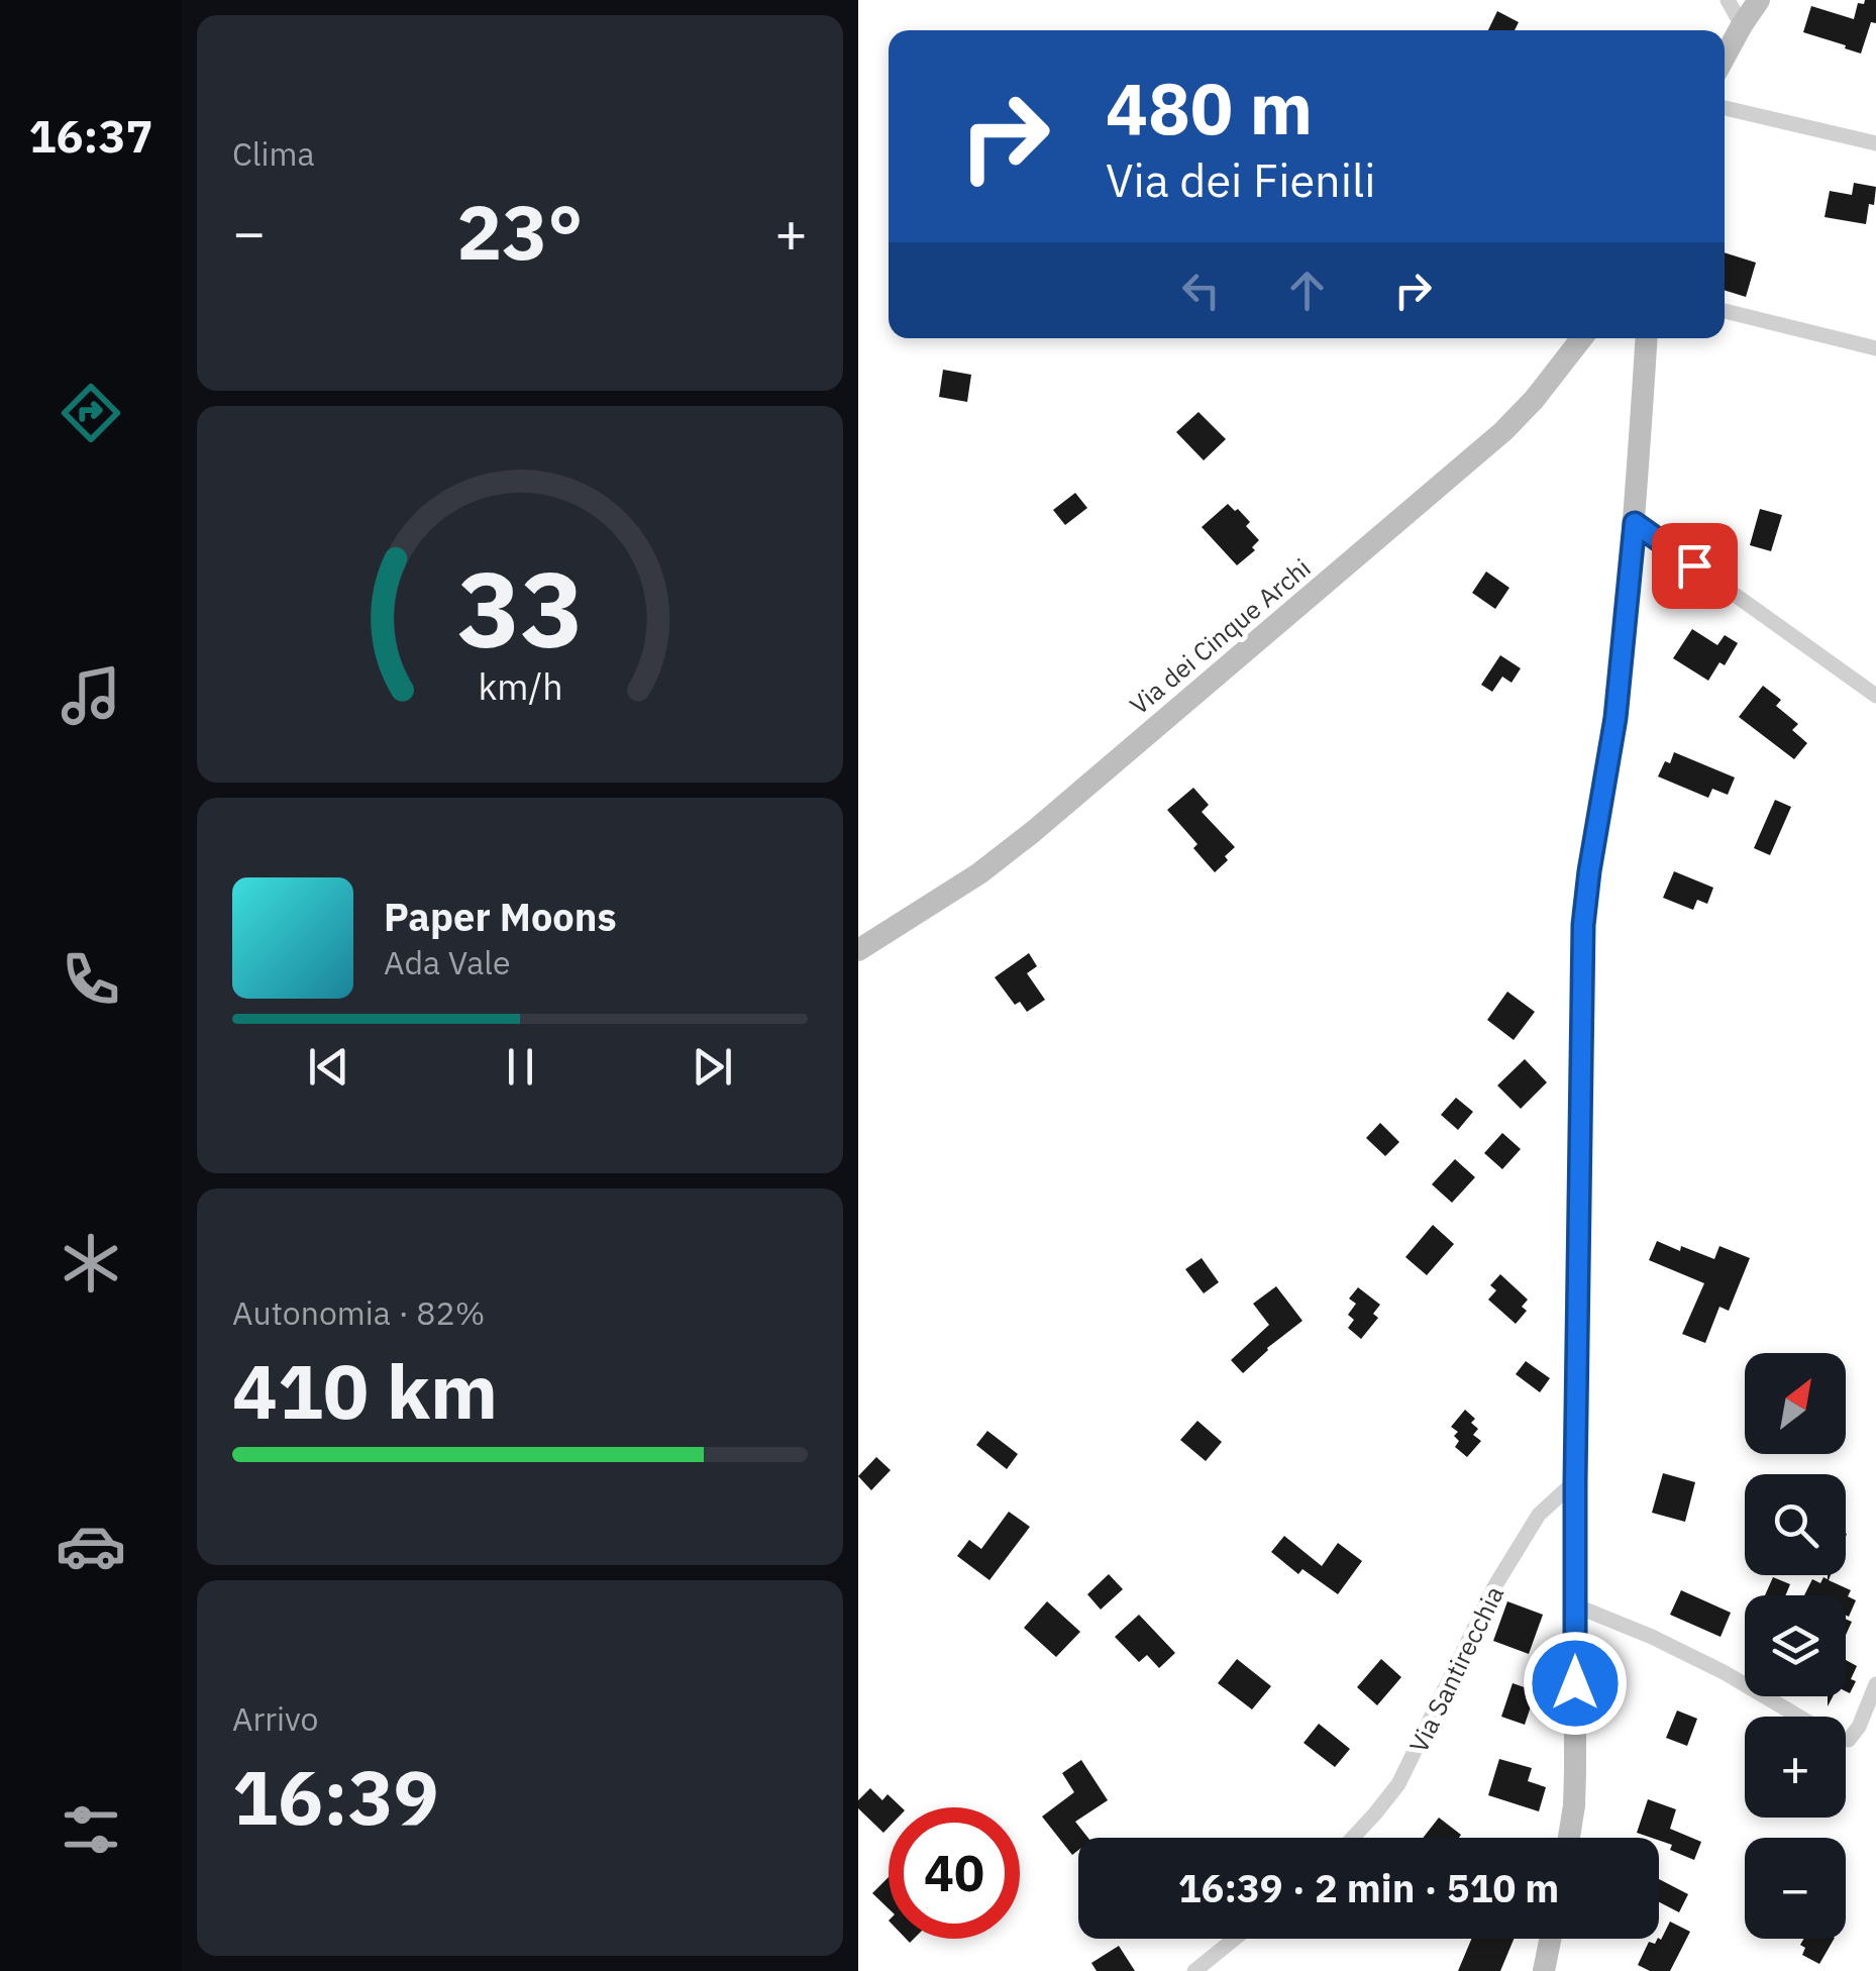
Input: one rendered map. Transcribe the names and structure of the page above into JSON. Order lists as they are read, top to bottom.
{
  "streets": {
    "street": ["Via dei Cinque Archi", "Via Santirecchia"]
  },
  "north": "top right",
  "page": {
    "tabs": "16:37",
    "tile": [
      "Clima",
      ["Autonomia · 82%", "410 km"],
      ["Arrivo", "16:39"]
    ],
    "turn": ["480 m", "Via dei Fienili"],
    "heat": ["−", "23°", "+"],
    "song": ["Paper Moons", "Ada Vale"],
    "map_buttons": ["+", "−"],
    "limit": "40",
    "trip": "16:39 · 2 min · 510 m",
    "gauge": ["33", "km/h"]
  }
}
